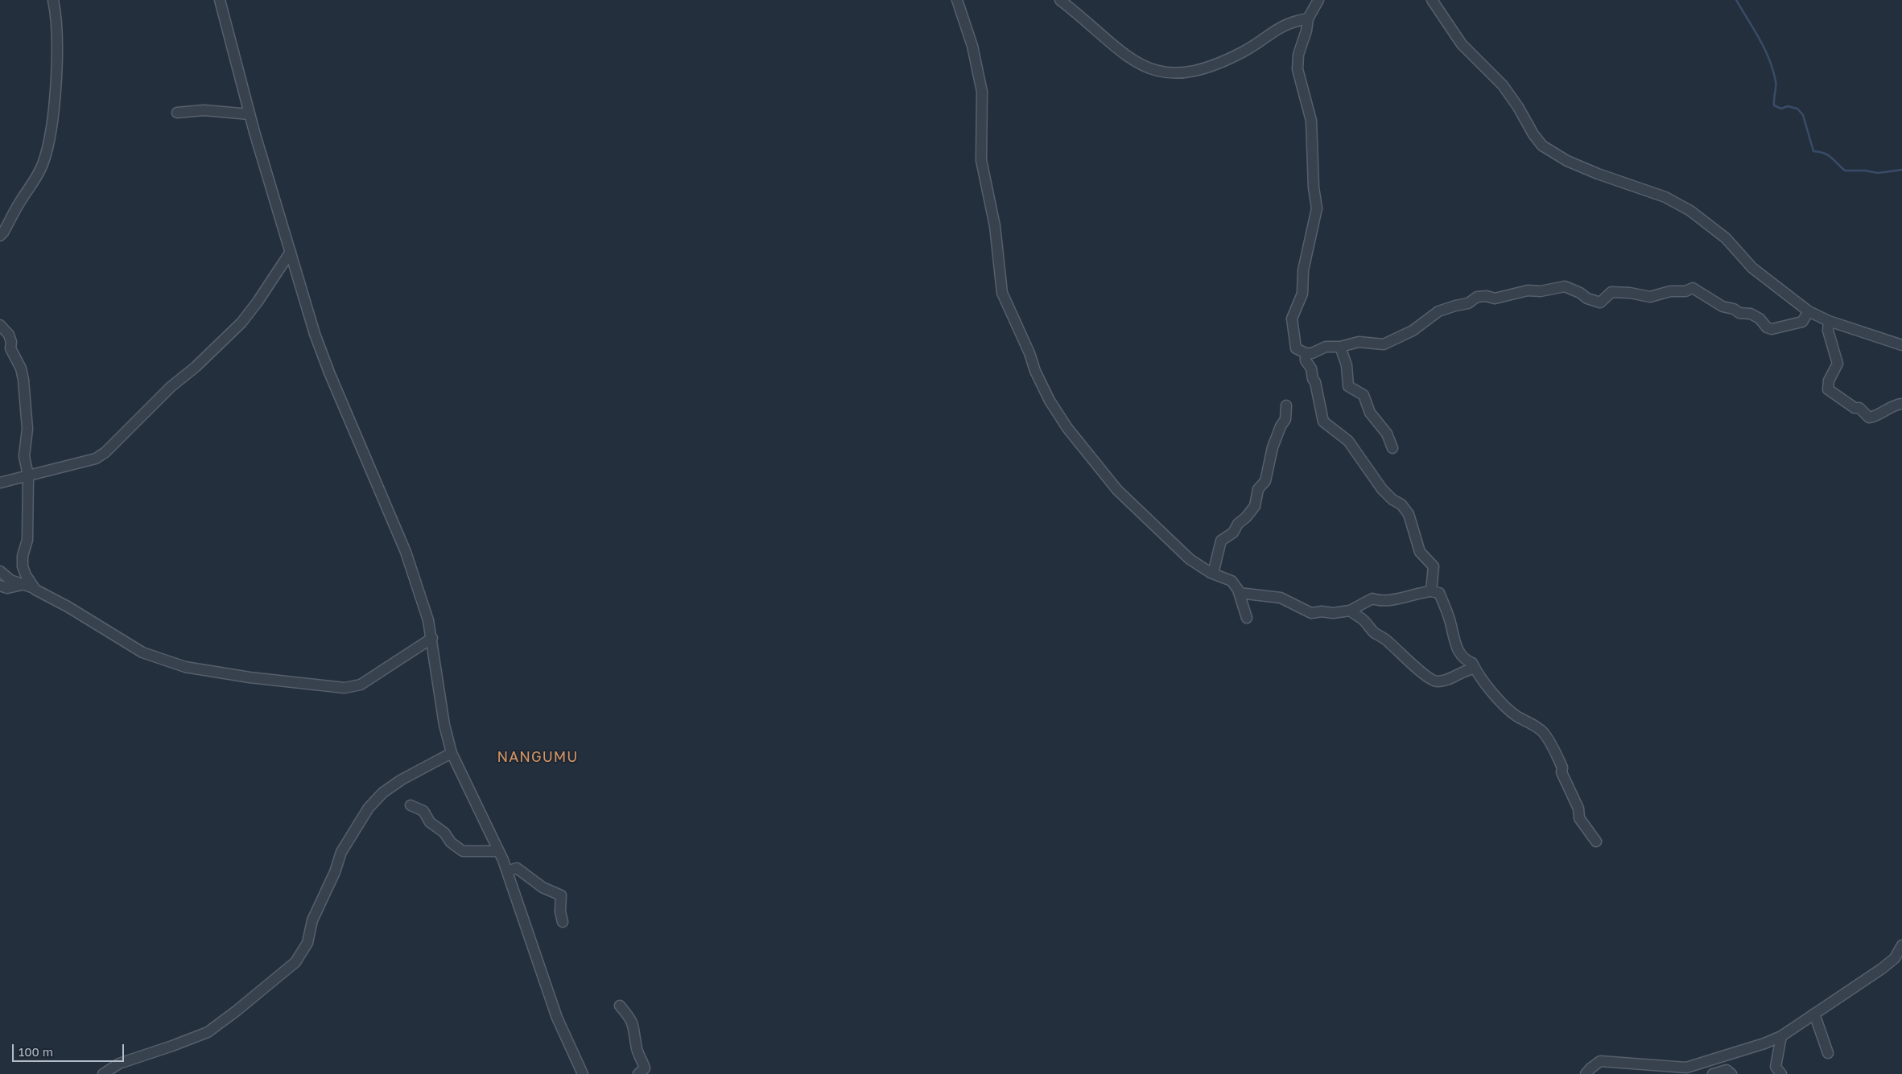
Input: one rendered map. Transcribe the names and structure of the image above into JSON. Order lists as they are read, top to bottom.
{
  "districts": ["NANGUMU"],
  "scale_bar": "100 m"
}
